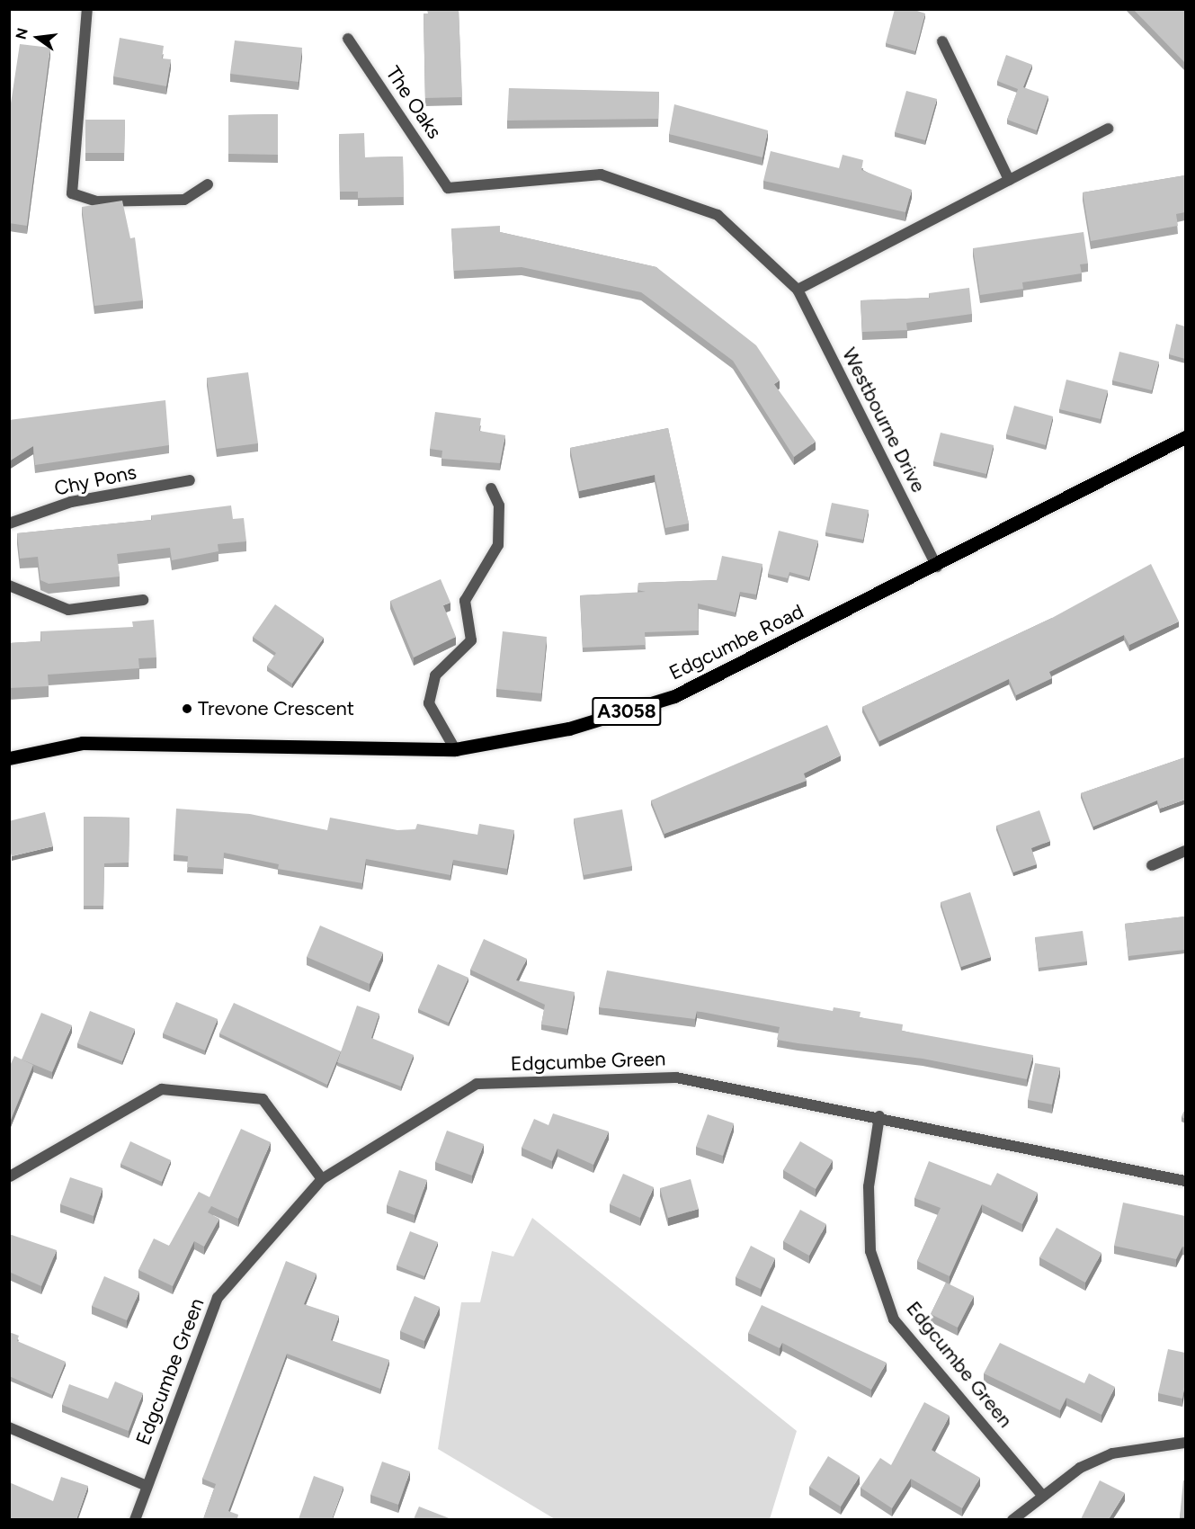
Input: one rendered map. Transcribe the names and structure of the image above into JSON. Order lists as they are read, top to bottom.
{
  "streets": {
    "main road": ["Edgcumbe Road", "A3058"],
    "street": [
      "The Oaks",
      "Westbourne Drive",
      "Chy Pons",
      "Edgcumbe Green"
    ]
  },
  "crossings": [
    ["The Oaks", "Westbourne Drive"],
    ["Westbourne Drive", "Edgcumbe Road"]
  ],
  "places": ["Trevone Crescent"],
  "north": "left"
}
